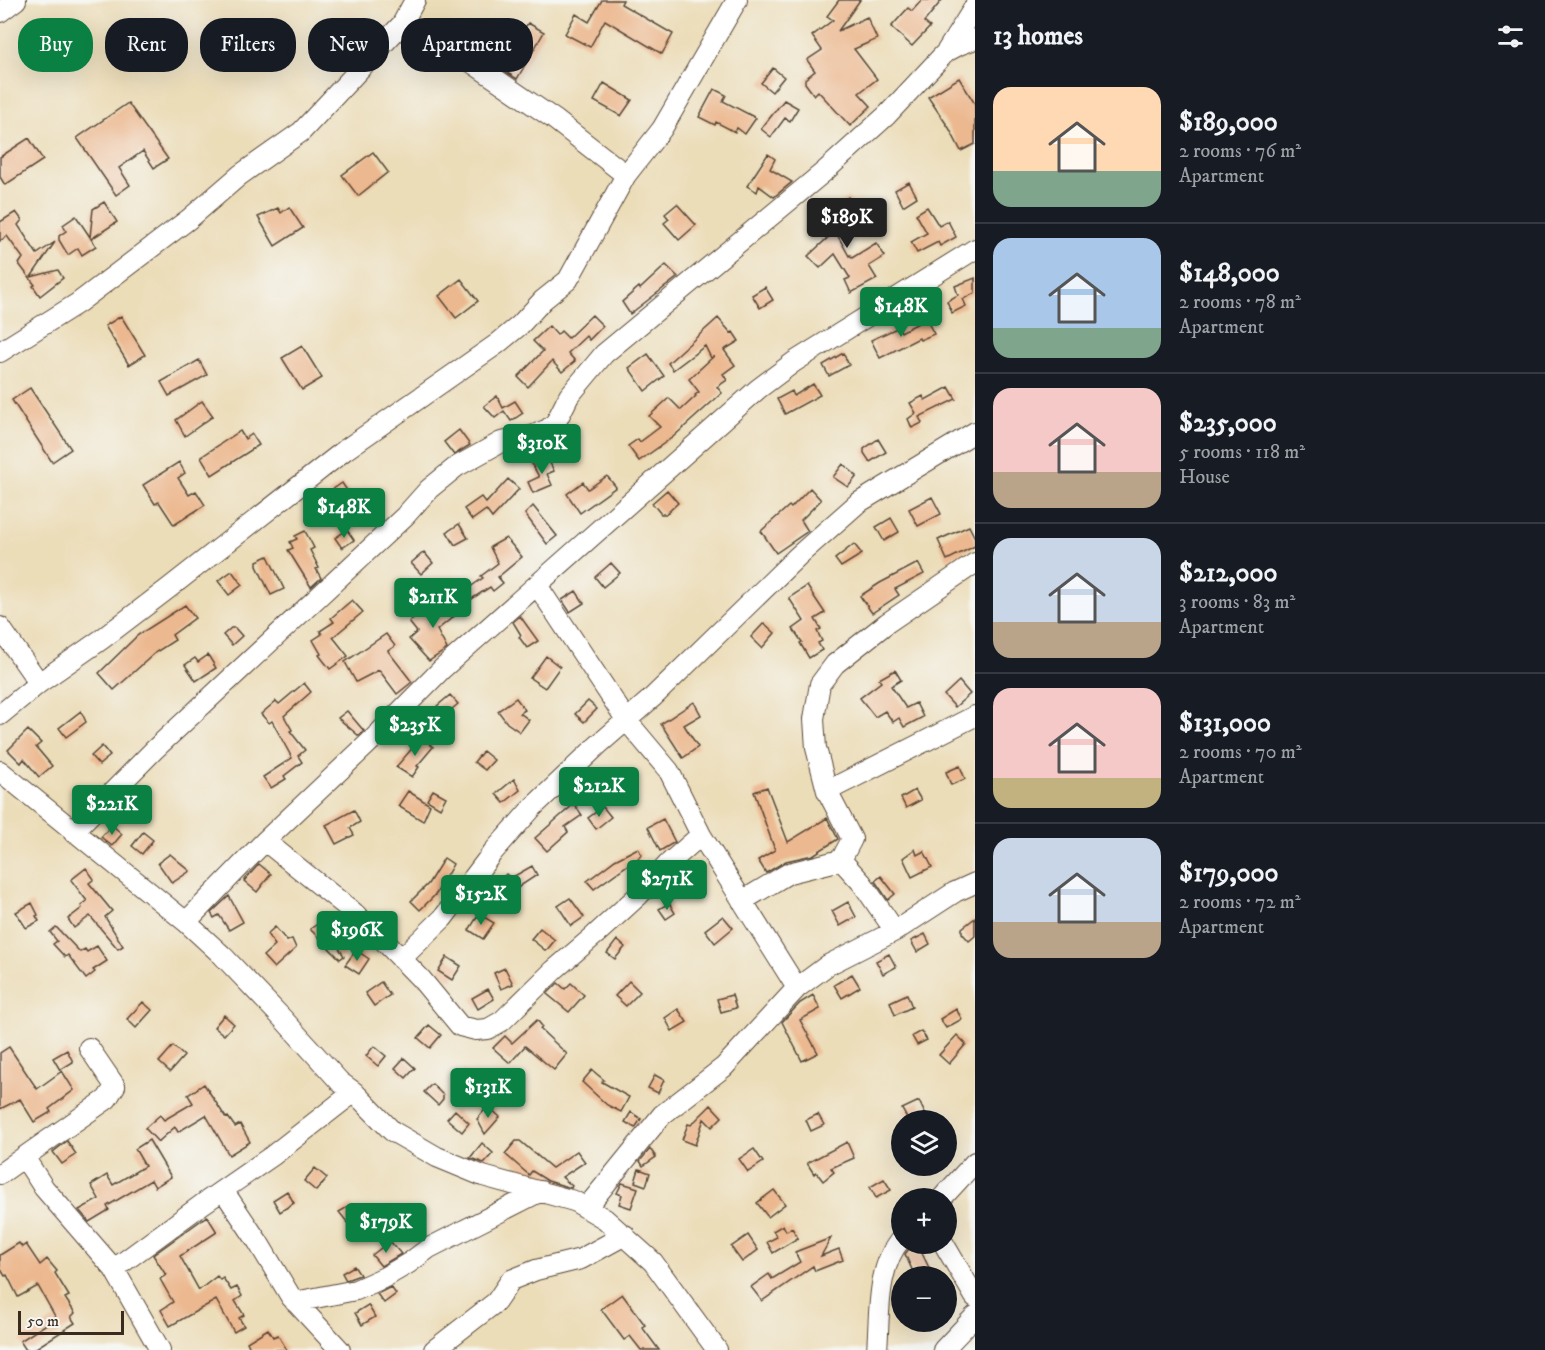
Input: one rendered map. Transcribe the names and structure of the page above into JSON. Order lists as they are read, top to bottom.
{
  "scale_bar": "50 m",
  "page": {
    "heading": "13 homes",
    "chip": [
      "Buy",
      "Rent",
      "Filters",
      "New",
      "Apartment"
    ],
    "list": [
      {
        "name": "$189,000",
        "note": "2 rooms · 76 m² · Apartment"
      },
      {
        "name": "$148,000",
        "note": "2 rooms · 78 m² · Apartment"
      },
      {
        "name": "$235,000",
        "note": "5 rooms · 118 m² · House"
      },
      {
        "name": "$212,000",
        "note": "3 rooms · 83 m² · Apartment"
      },
      {
        "name": "$131,000",
        "note": "2 rooms · 70 m² · Apartment"
      },
      {
        "name": "$179,000",
        "note": "2 rooms · 72 m² · Apartment"
      }
    ],
    "price": [
      "$189K",
      "$148K",
      "$310K",
      "$148K",
      "$211K",
      "$235K",
      "$212K",
      "$221K",
      "$271K",
      "$152K",
      "$196K",
      "$131K",
      "$179K"
    ],
    "map_buttons": ["+", "−"],
    "scale": "50 m"
  }
}
